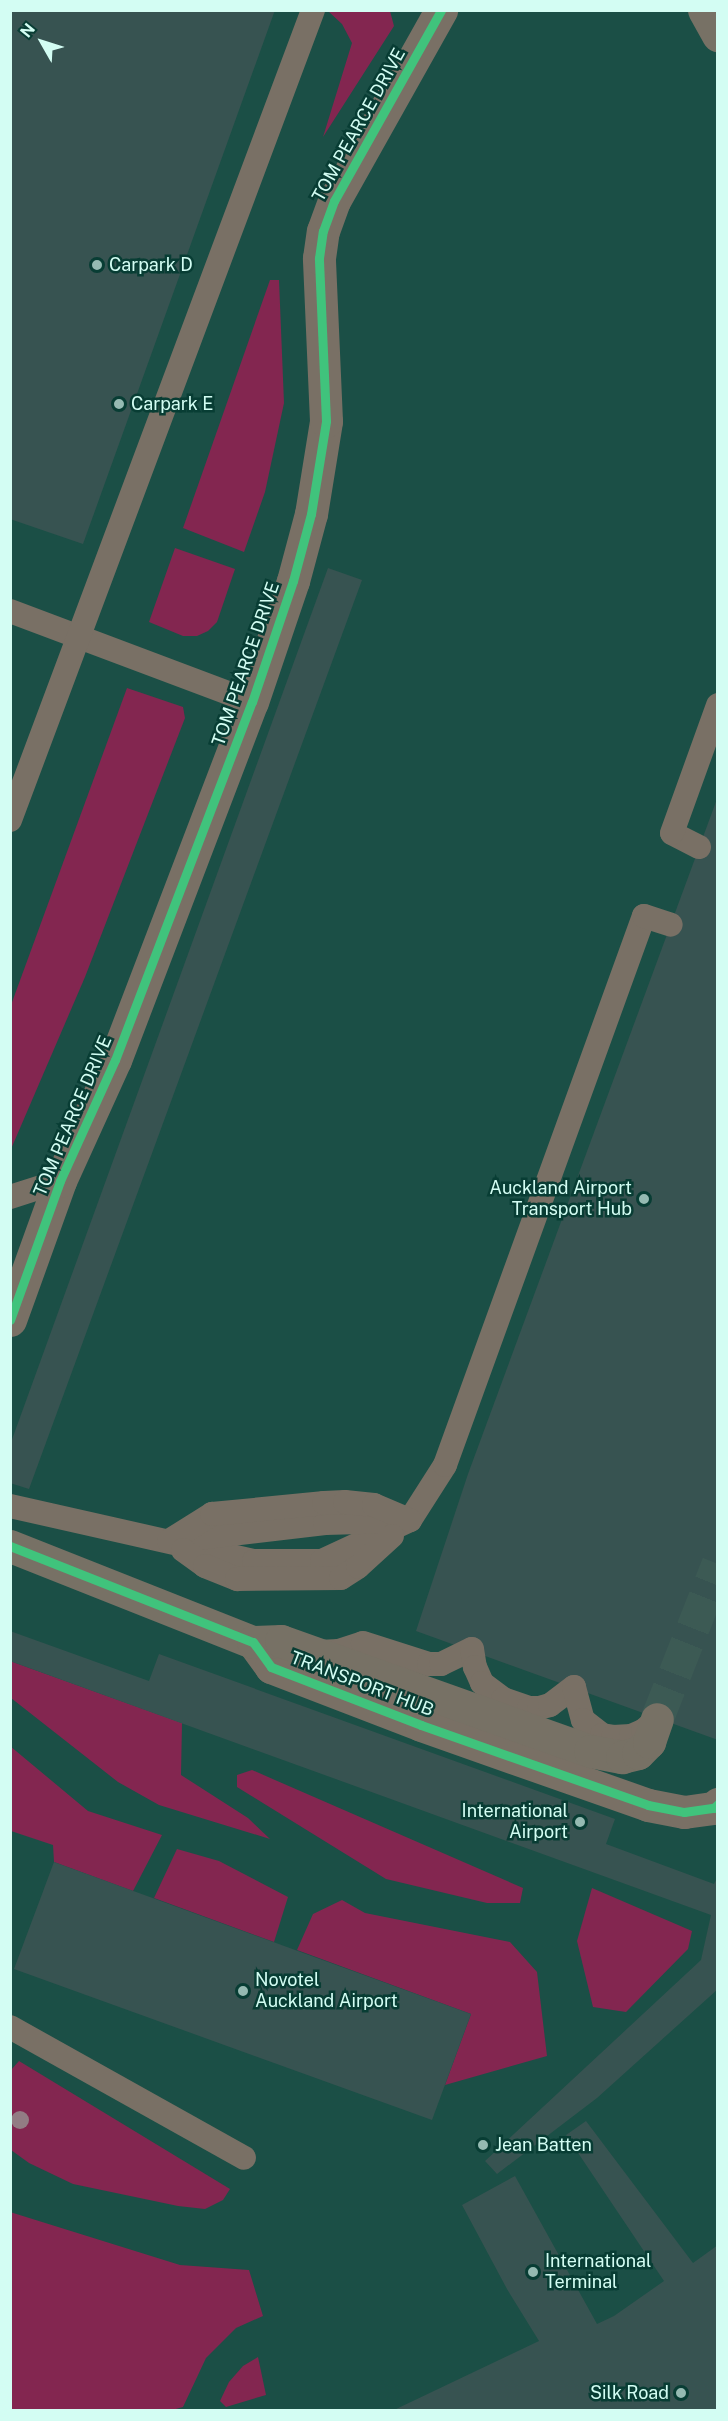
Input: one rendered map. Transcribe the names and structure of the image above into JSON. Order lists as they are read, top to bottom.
{
  "streets": {
    "street": ["TOM PEARCE DRIVE", "TRANSPORT HUB"]
  },
  "places": [
    "Carpark D",
    "Carpark E",
    "Auckland Airport Transport Hub",
    "International Airport",
    "Novotel Auckland Airport",
    "Jean Batten",
    "International Terminal",
    "Silk Road"
  ],
  "north": "top left"
}
